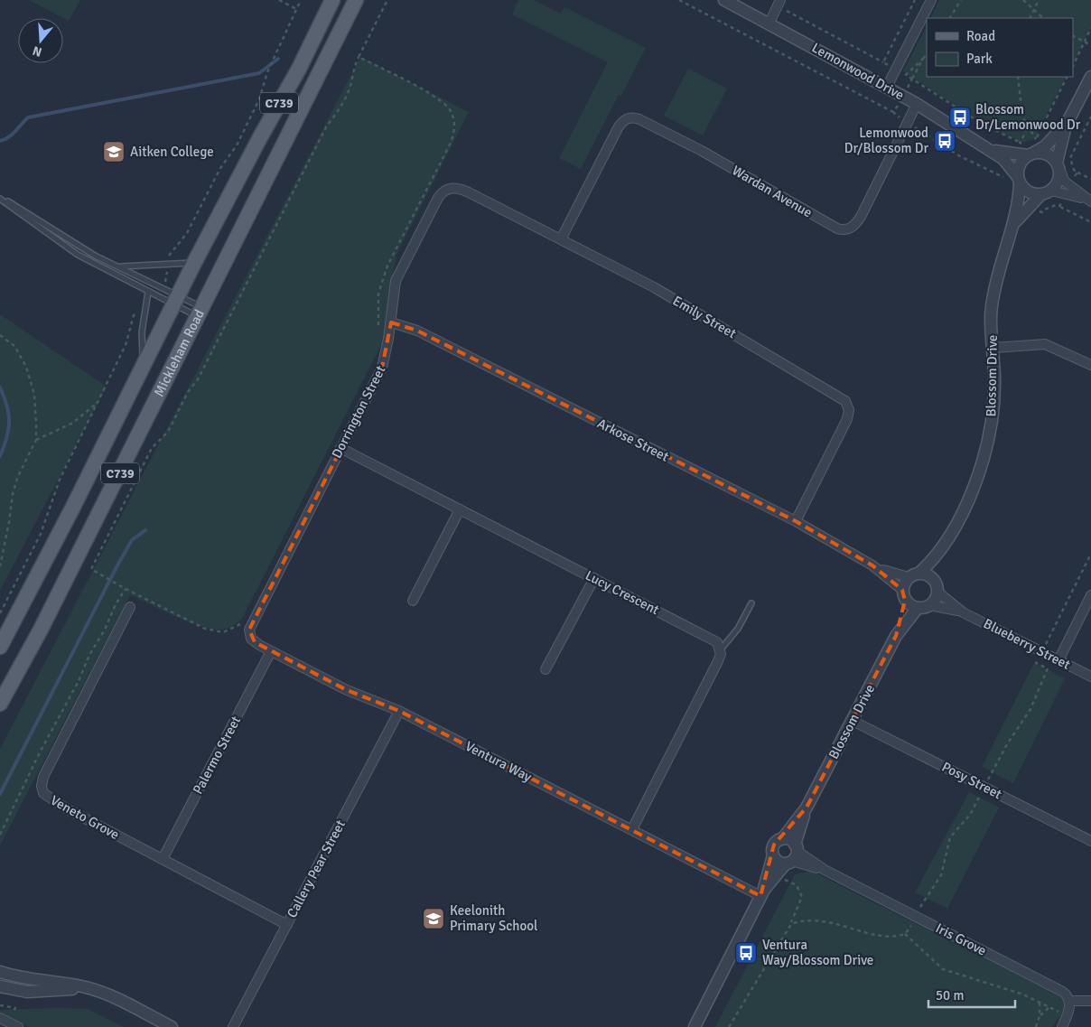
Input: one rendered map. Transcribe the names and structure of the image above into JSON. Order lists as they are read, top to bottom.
{
  "streets": {
    "main road": ["C739", "Mickleham Road"],
    "street": [
      "Lemonwood Drive",
      "Wardan Avenue",
      "Emily Street",
      "Blossom Drive",
      "Dorrington Street",
      "Arkose Street",
      "Lucy Crescent",
      "Blueberry Street",
      "Palermo Street",
      "Ventura Way",
      "Posy Street",
      "Veneto Grove",
      "Callery Pear Street",
      "Iris Grove"
    ]
  },
  "crossings": [
    ["Lemonwood Drive", "Wardan Avenue"],
    ["Lemonwood Drive", "Blossom Drive"],
    ["Wardan Avenue", "Emily Street"],
    ["Emily Street", "Dorrington Street"],
    ["Emily Street", "Arkose Street"],
    ["Blossom Drive", "Arkose Street"],
    ["Blossom Drive", "Blueberry Street"],
    ["Blossom Drive", "Ventura Way"],
    ["Blossom Drive", "Posy Street"],
    ["Blossom Drive", "Iris Grove"],
    ["Dorrington Street", "Arkose Street"],
    ["Dorrington Street", "Lucy Crescent"],
    ["Dorrington Street", "Ventura Way"],
    ["Arkose Street", "Blueberry Street"],
    ["Palermo Street", "Ventura Way"],
    ["Palermo Street", "Veneto Grove"],
    ["Ventura Way", "Callery Pear Street"],
    ["Veneto Grove", "Callery Pear Street"]
  ],
  "places": {
    "bus stop": ["Blossom Dr/Lemonwood Dr", "Lemonwood Dr/Blossom Dr", "Ventura Way/Blossom Drive"],
    "school or university": ["Aitken College", "Keelonith Primary School"]
  },
  "legend": ["Road", "Park"],
  "scale_bar": "50 m",
  "north": "bottom"
}
